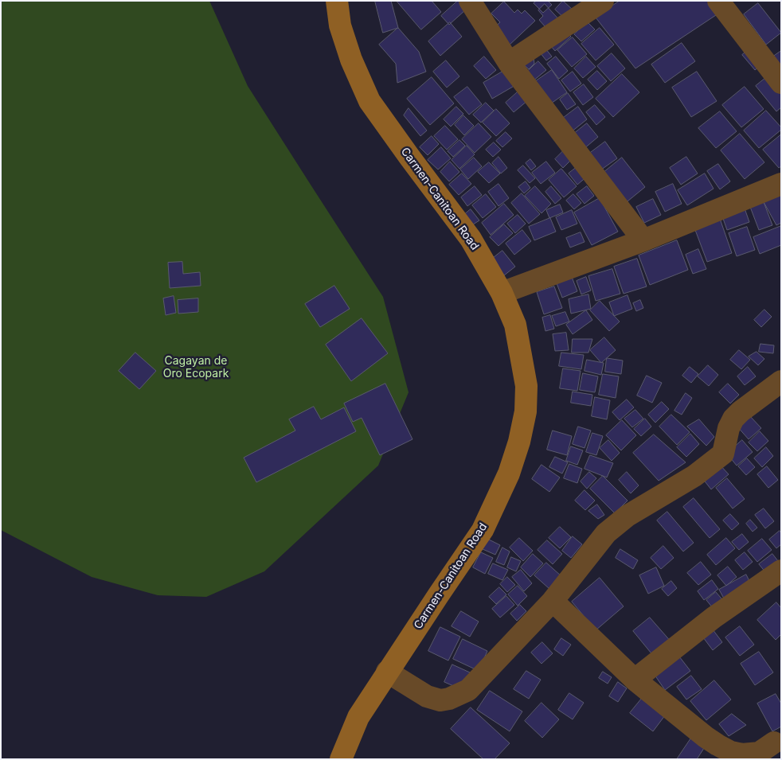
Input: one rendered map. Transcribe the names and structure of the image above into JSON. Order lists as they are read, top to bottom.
{
  "streets": {
    "main road": ["Carmen-Canitoan Road"]
  },
  "parks": ["Cagayan de Oro Ecopark"]
}
